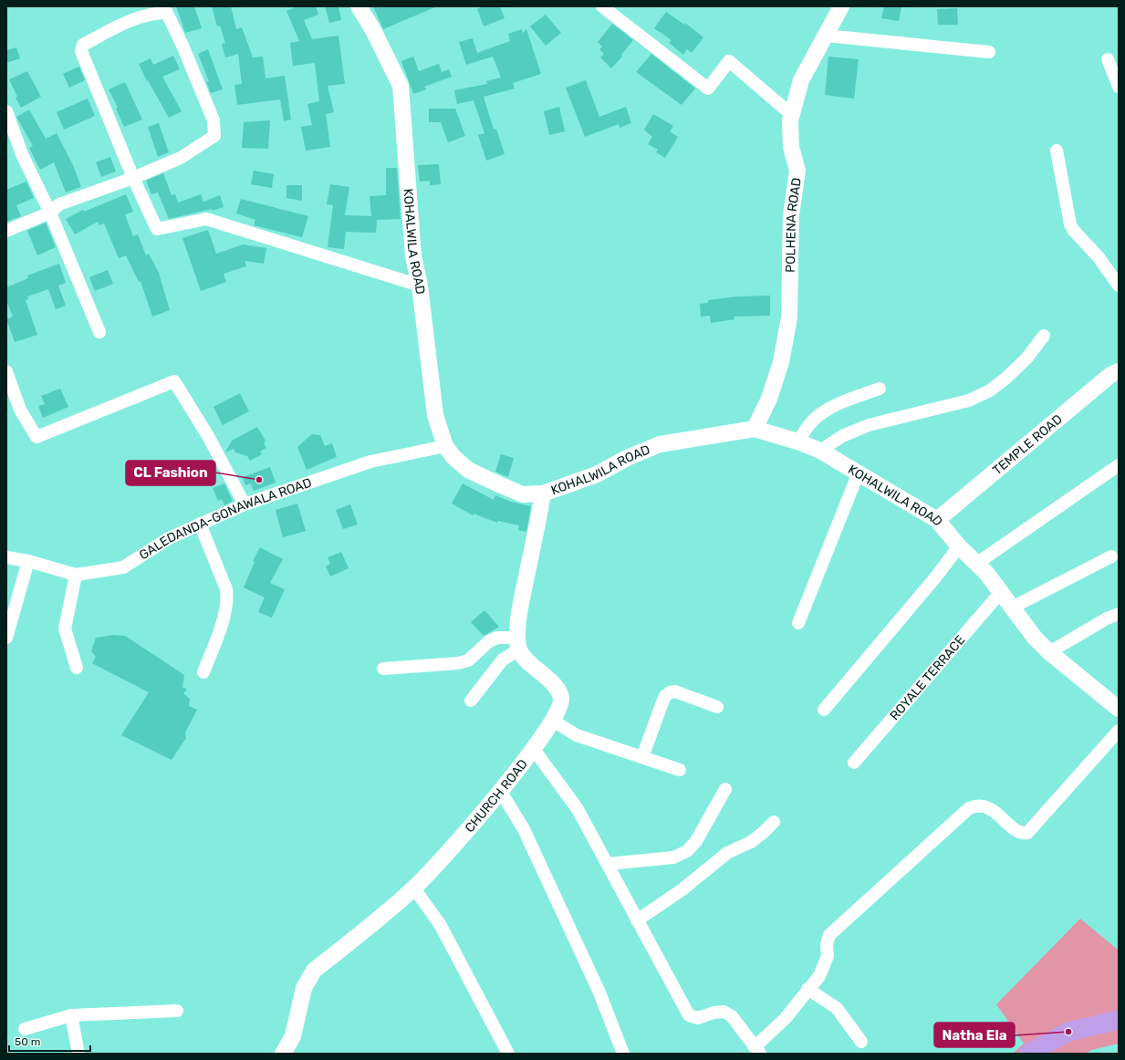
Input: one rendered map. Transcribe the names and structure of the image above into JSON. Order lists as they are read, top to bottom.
{
  "streets": {
    "street": [
      "POLHENA ROAD",
      "KOHALWILA ROAD",
      "TEMPLE ROAD",
      "GALEDANDA-GONAWALA ROAD",
      "ROYALE TERRACE",
      "CHURCH ROAD"
    ]
  },
  "crossings": [
    ["POLHENA ROAD", "KOHALWILA ROAD"],
    ["KOHALWILA ROAD", "TEMPLE ROAD"],
    ["KOHALWILA ROAD", "GALEDANDA-GONAWALA ROAD"],
    ["KOHALWILA ROAD", "ROYALE TERRACE"]
  ],
  "places": ["CL Fashion", "Natha Ela"],
  "scale_bar": "50 m"
}
